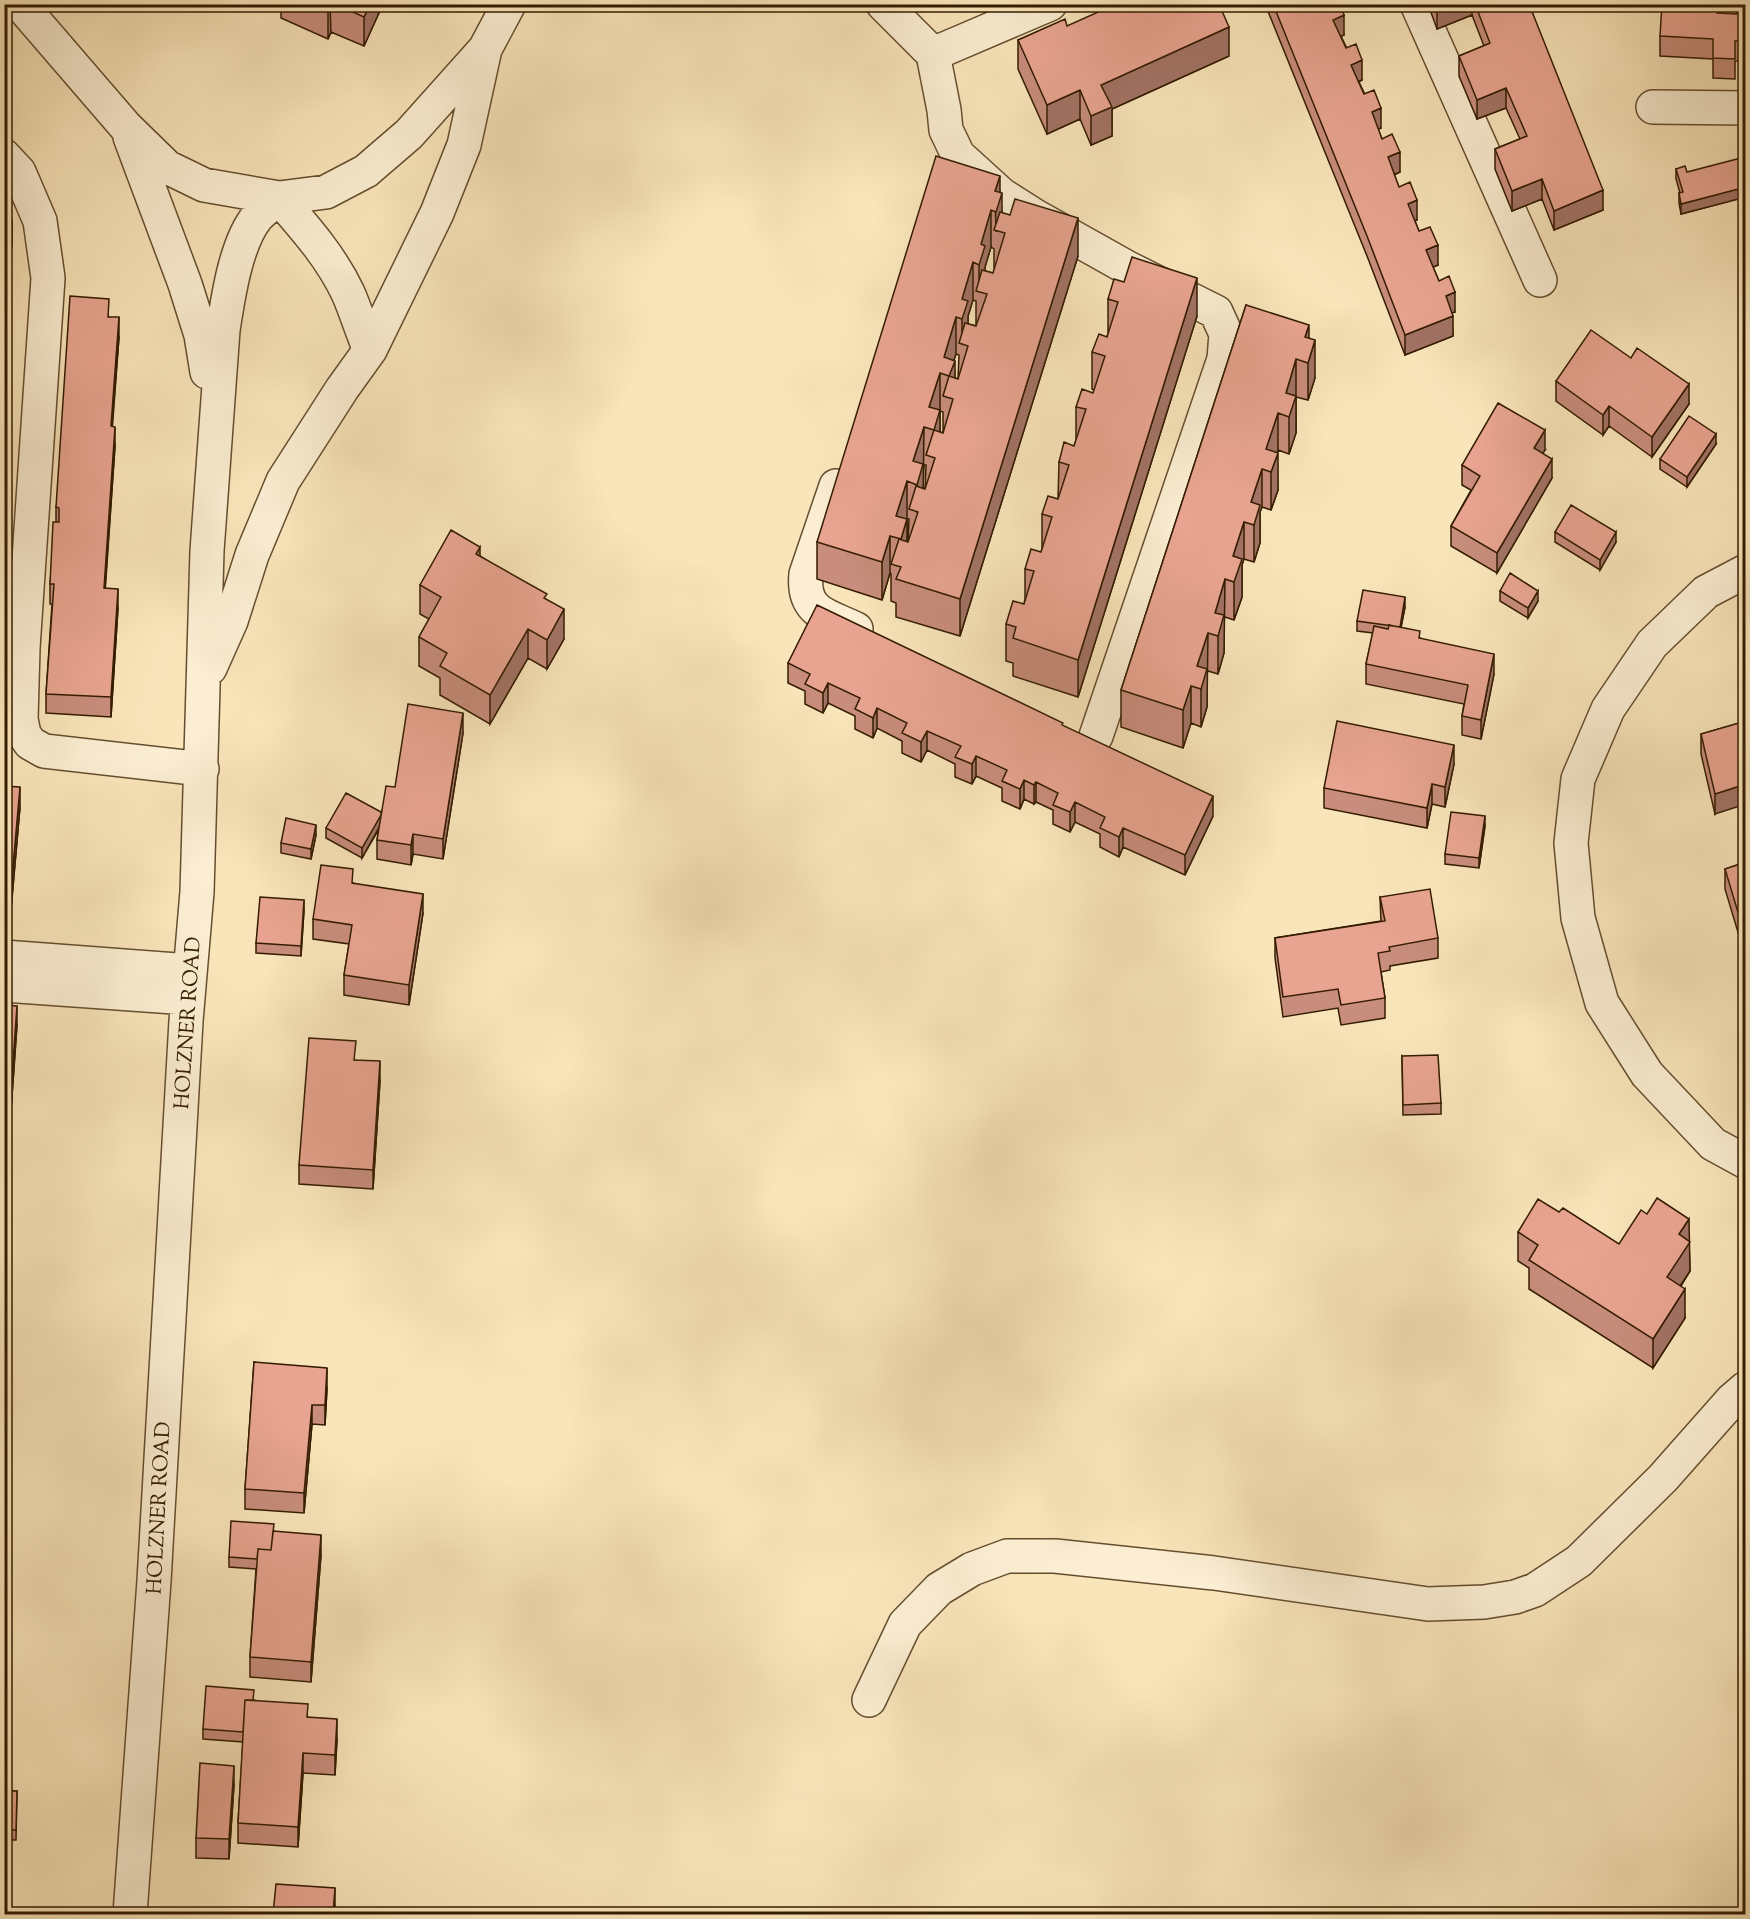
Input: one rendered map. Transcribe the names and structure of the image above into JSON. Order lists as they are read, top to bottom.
{
  "streets": {
    "street": ["HOLZNER ROAD"]
  }
}
